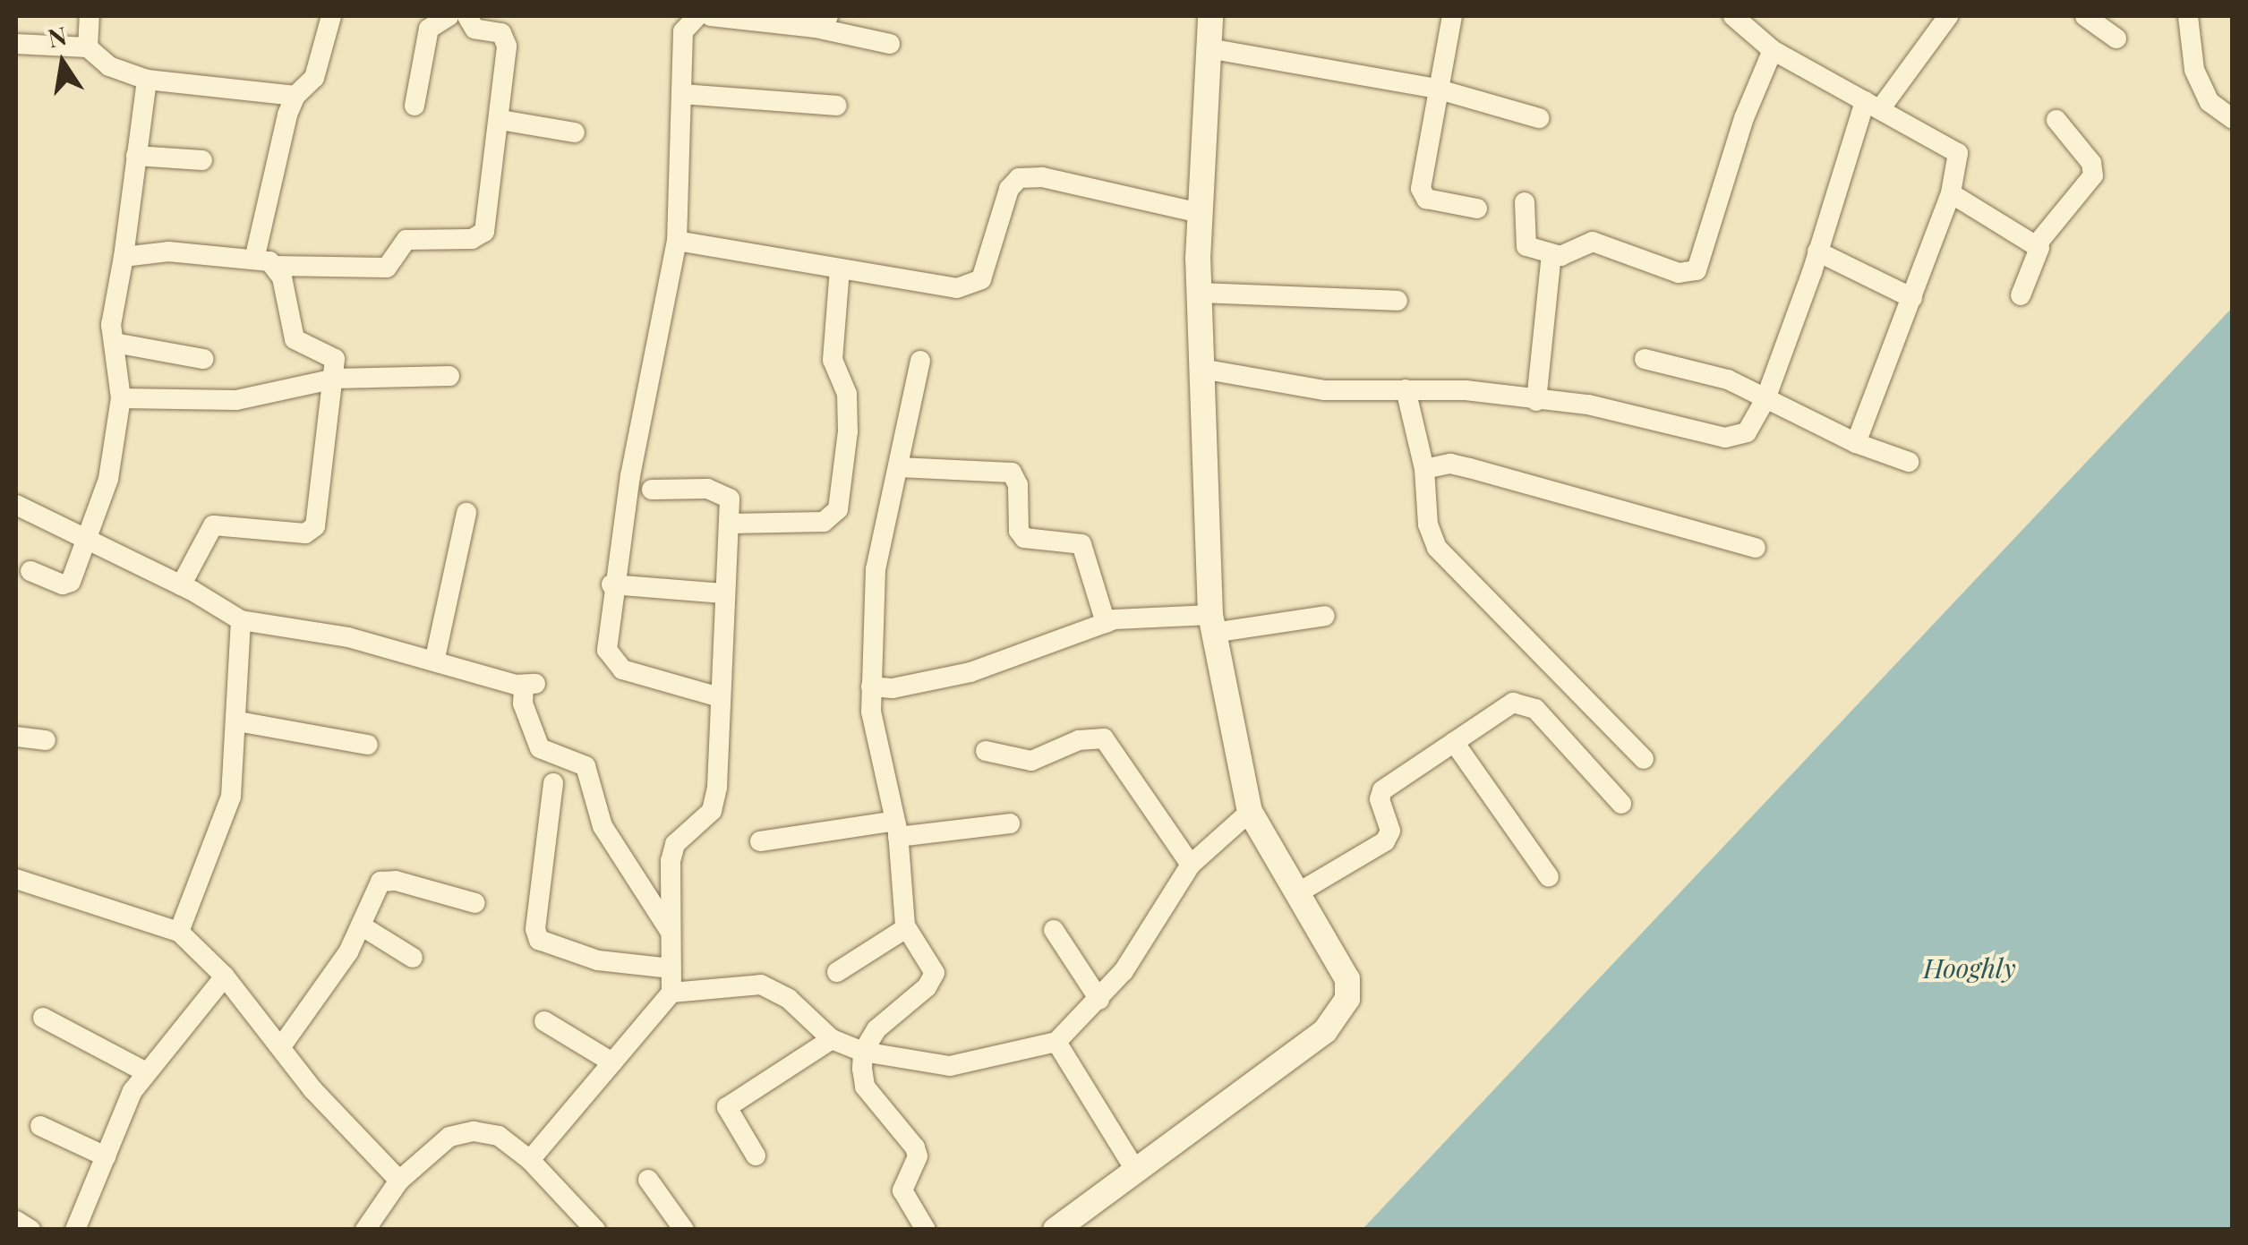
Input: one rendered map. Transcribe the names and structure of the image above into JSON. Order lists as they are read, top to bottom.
{
  "water": ["Hooghly"],
  "north": "top"
}
